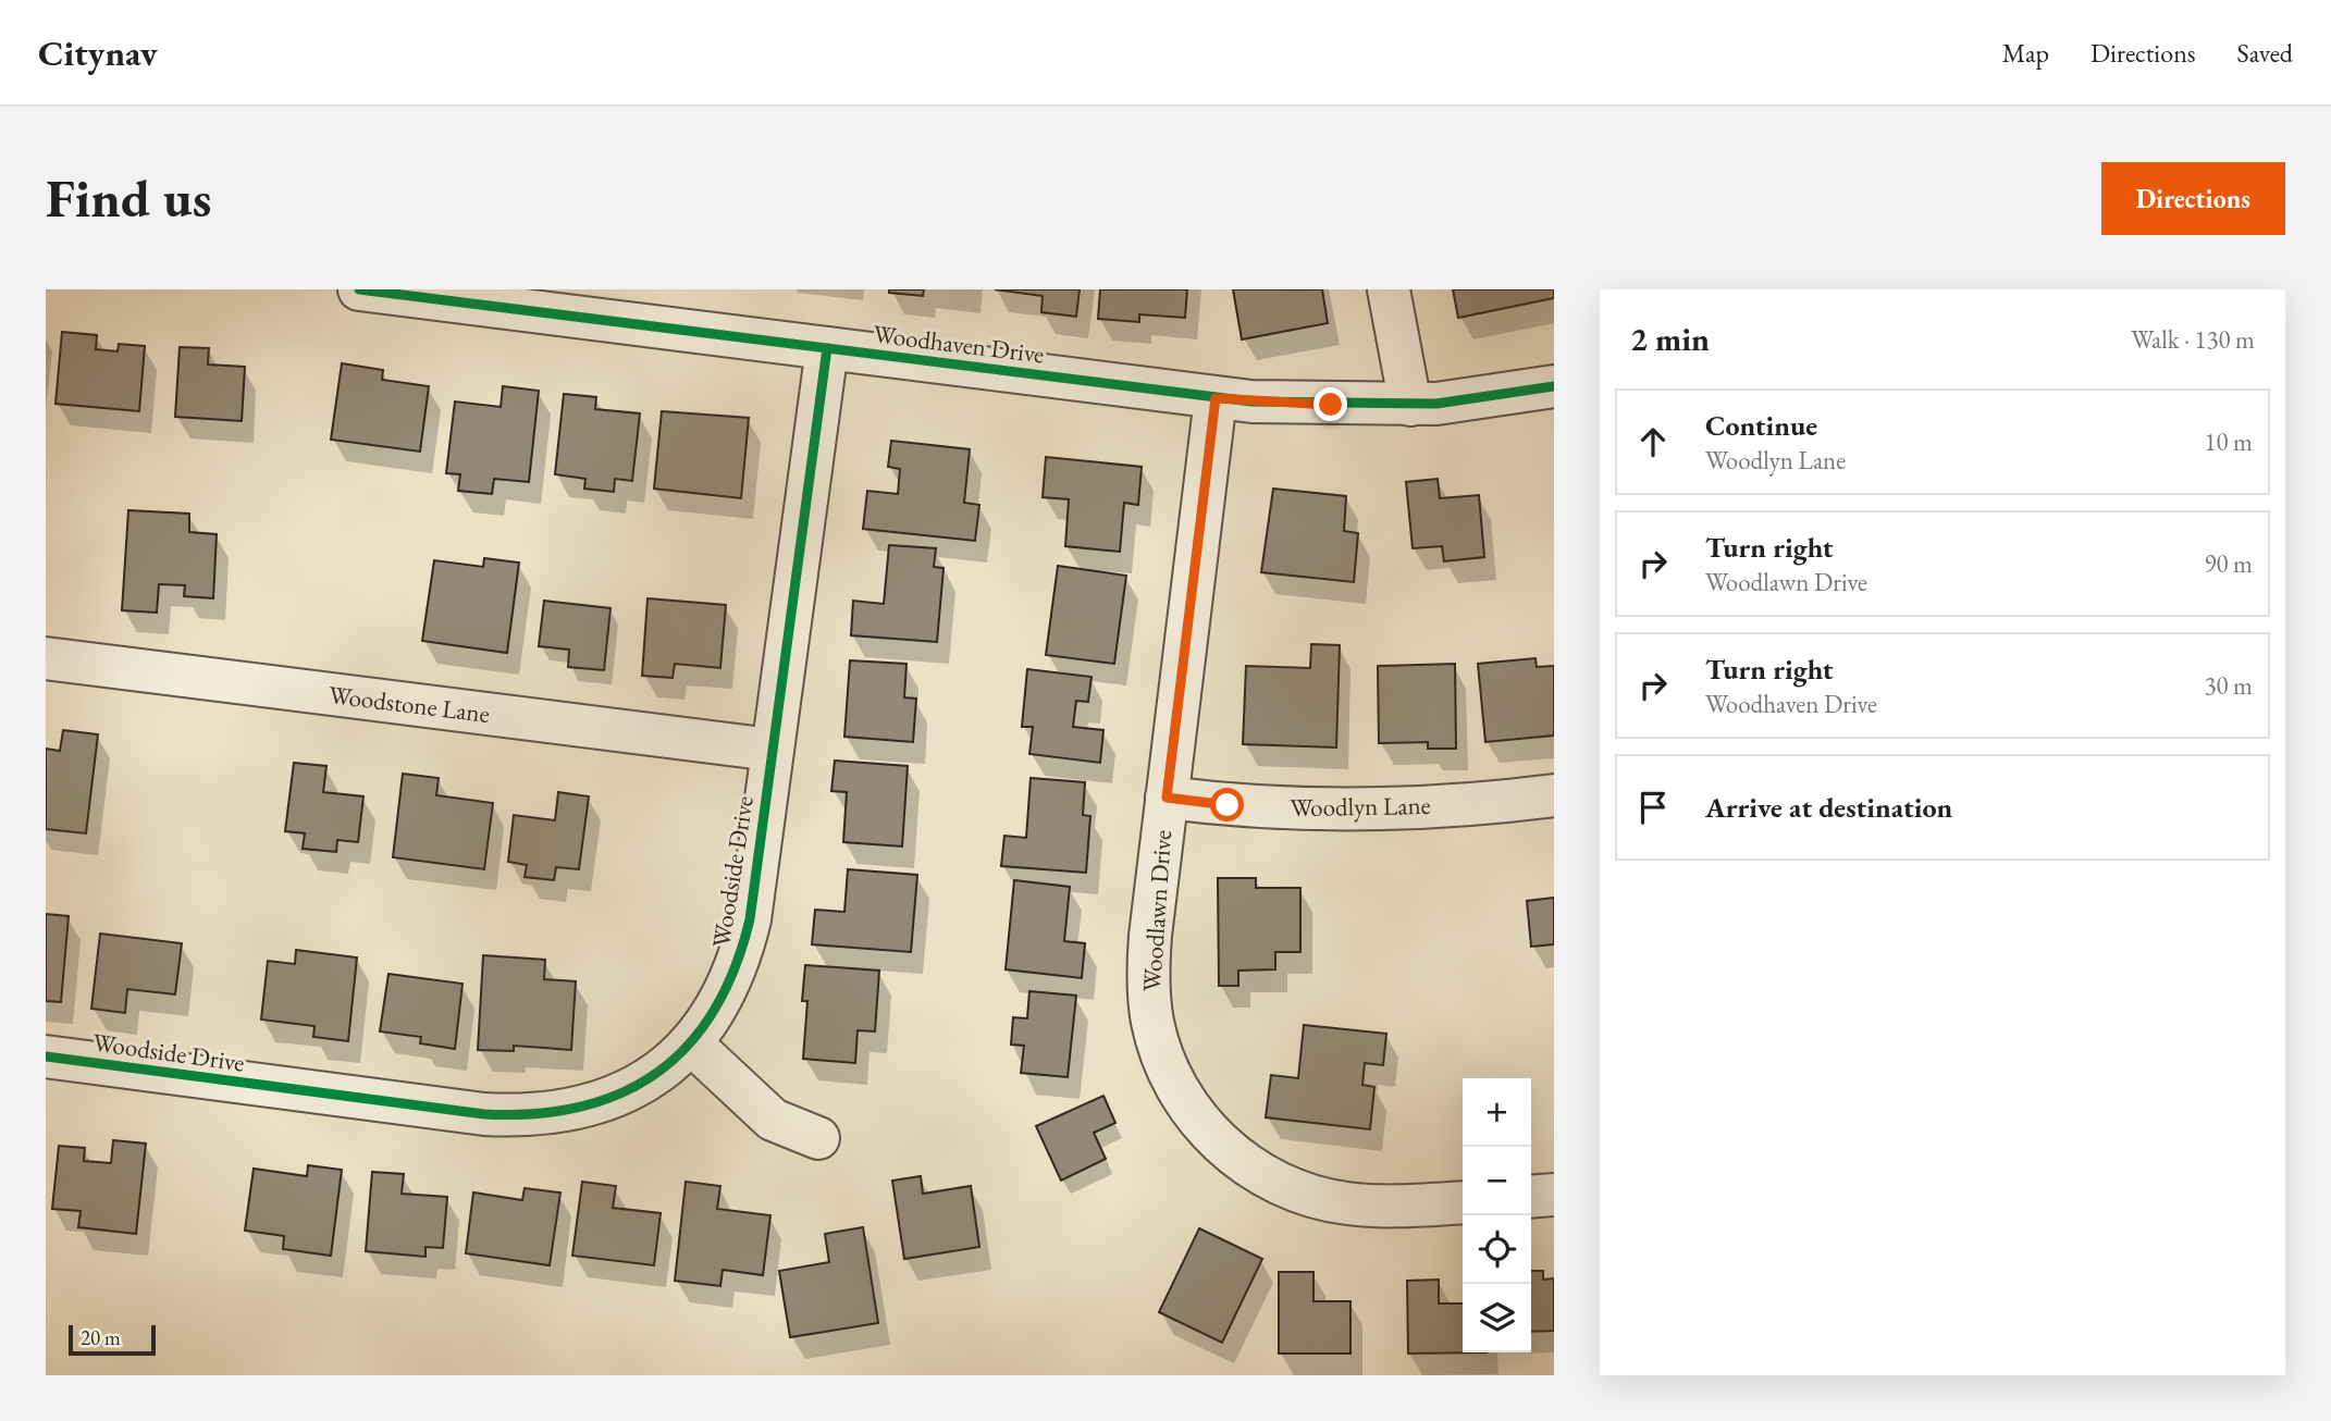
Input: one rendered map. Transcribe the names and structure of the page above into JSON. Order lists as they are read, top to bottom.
{
  "streets": {
    "street": [
      "Woodhaven Drive",
      "Woodstone Lane",
      "Woodlyn Lane",
      "Woodside Drive",
      "Woodlawn Drive"
    ]
  },
  "crossings": [
    ["Woodhaven Drive", "Woodside Drive"],
    ["Woodhaven Drive", "Woodlawn Drive"],
    ["Woodstone Lane", "Woodside Drive"],
    ["Woodlyn Lane", "Woodlawn Drive"]
  ],
  "scale_bar": "20 m",
  "page": {
    "header": "Citynav",
    "nav": ["Map", "Directions", "Saved"],
    "buttons": "Directions",
    "title": "Find us",
    "heading": ["2 min", "Walk · 130 m"],
    "list": [
      ["Continue", "Woodlyn Lane", "10 m"],
      ["Turn right", "Woodlawn Drive", "90 m"],
      ["Turn right", "Woodhaven Drive", "30 m"],
      "Arrive at destination"
    ],
    "map_buttons": ["+", "−"],
    "scale": "20 m"
  }
}
